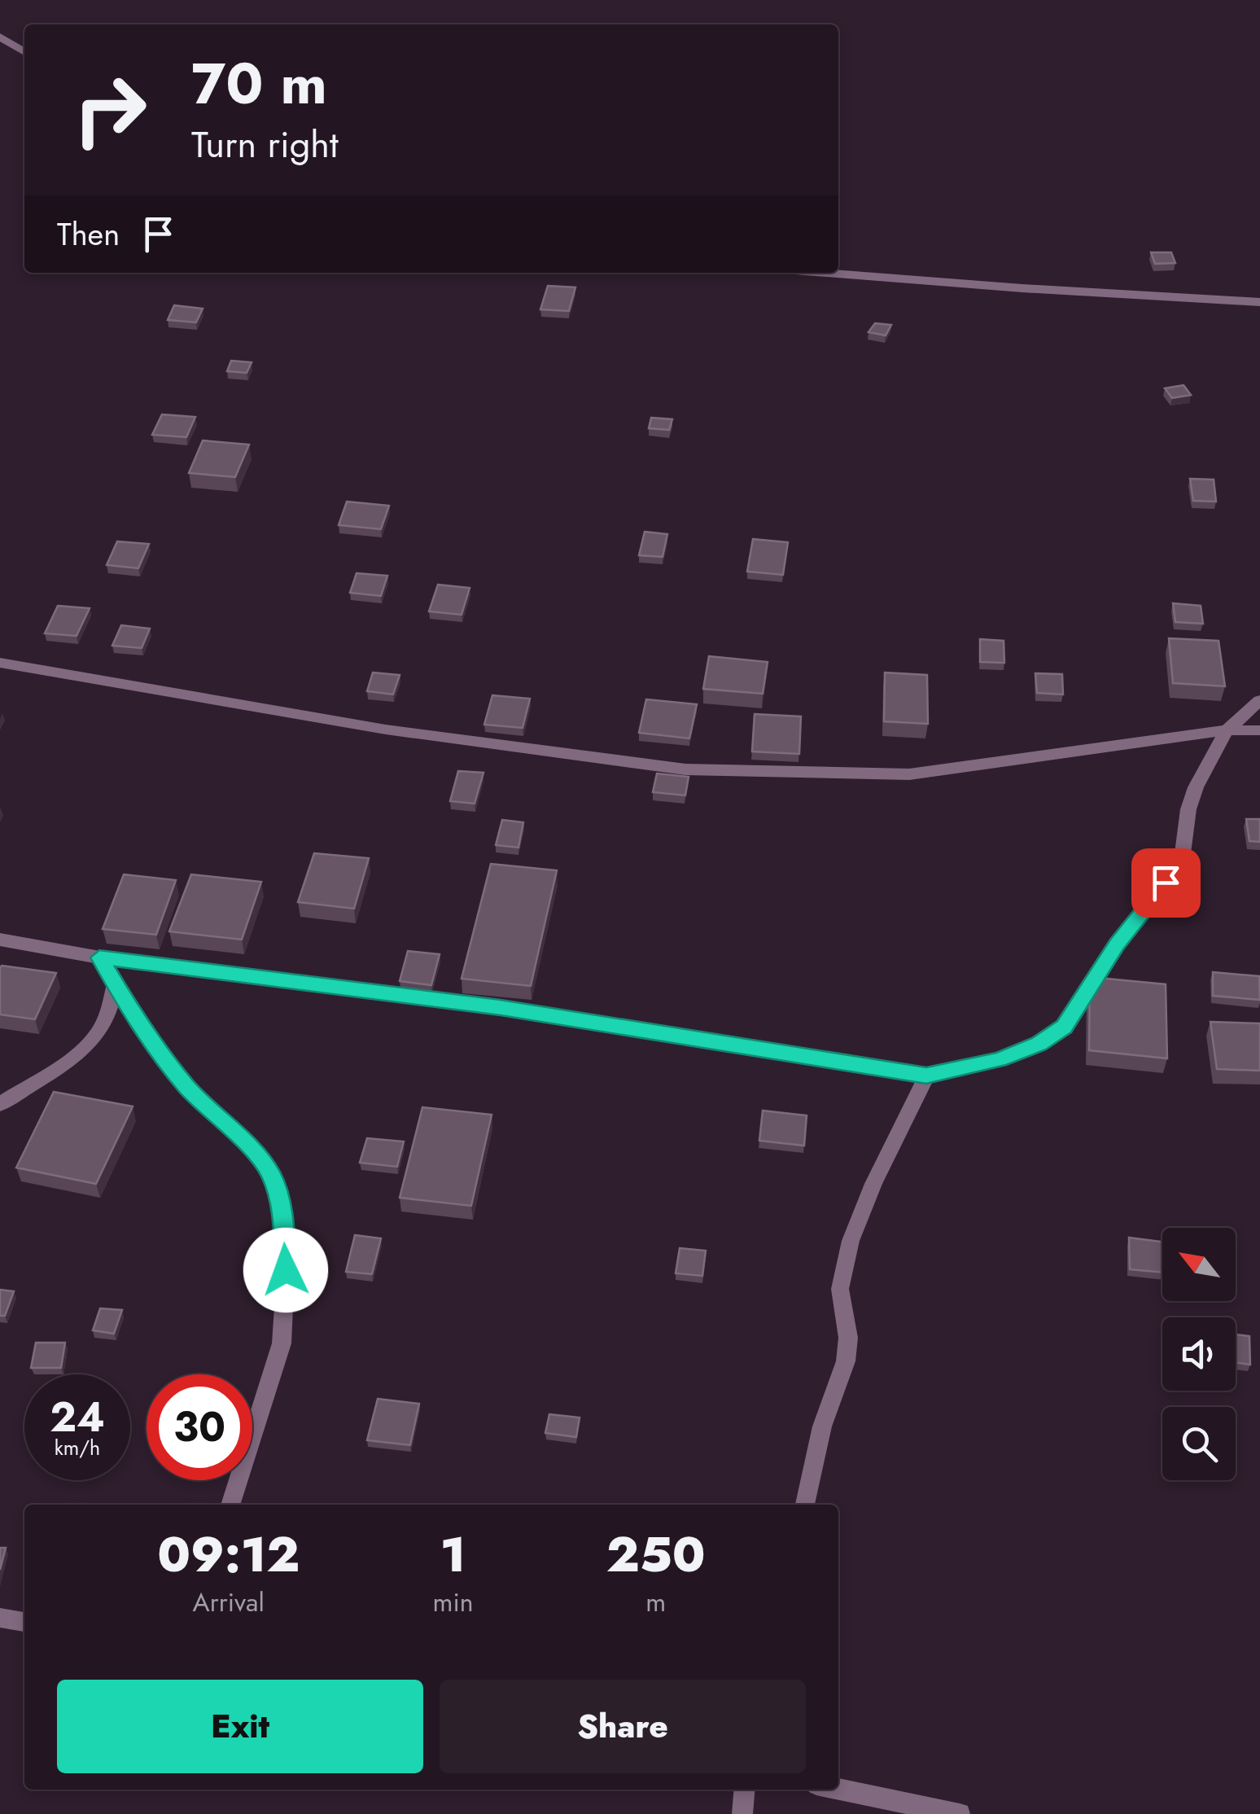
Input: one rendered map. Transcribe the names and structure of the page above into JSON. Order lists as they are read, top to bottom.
{
  "north": "top left",
  "page": {
    "turn": ["70 m", "Turn right"],
    "then": "Then",
    "speed": "24 km/h",
    "limit": "30",
    "eta": [
      "09:12",
      "Arrival",
      "1",
      "min",
      "250",
      "m"
    ],
    "buttons": ["Exit", "Share"]
  }
}
